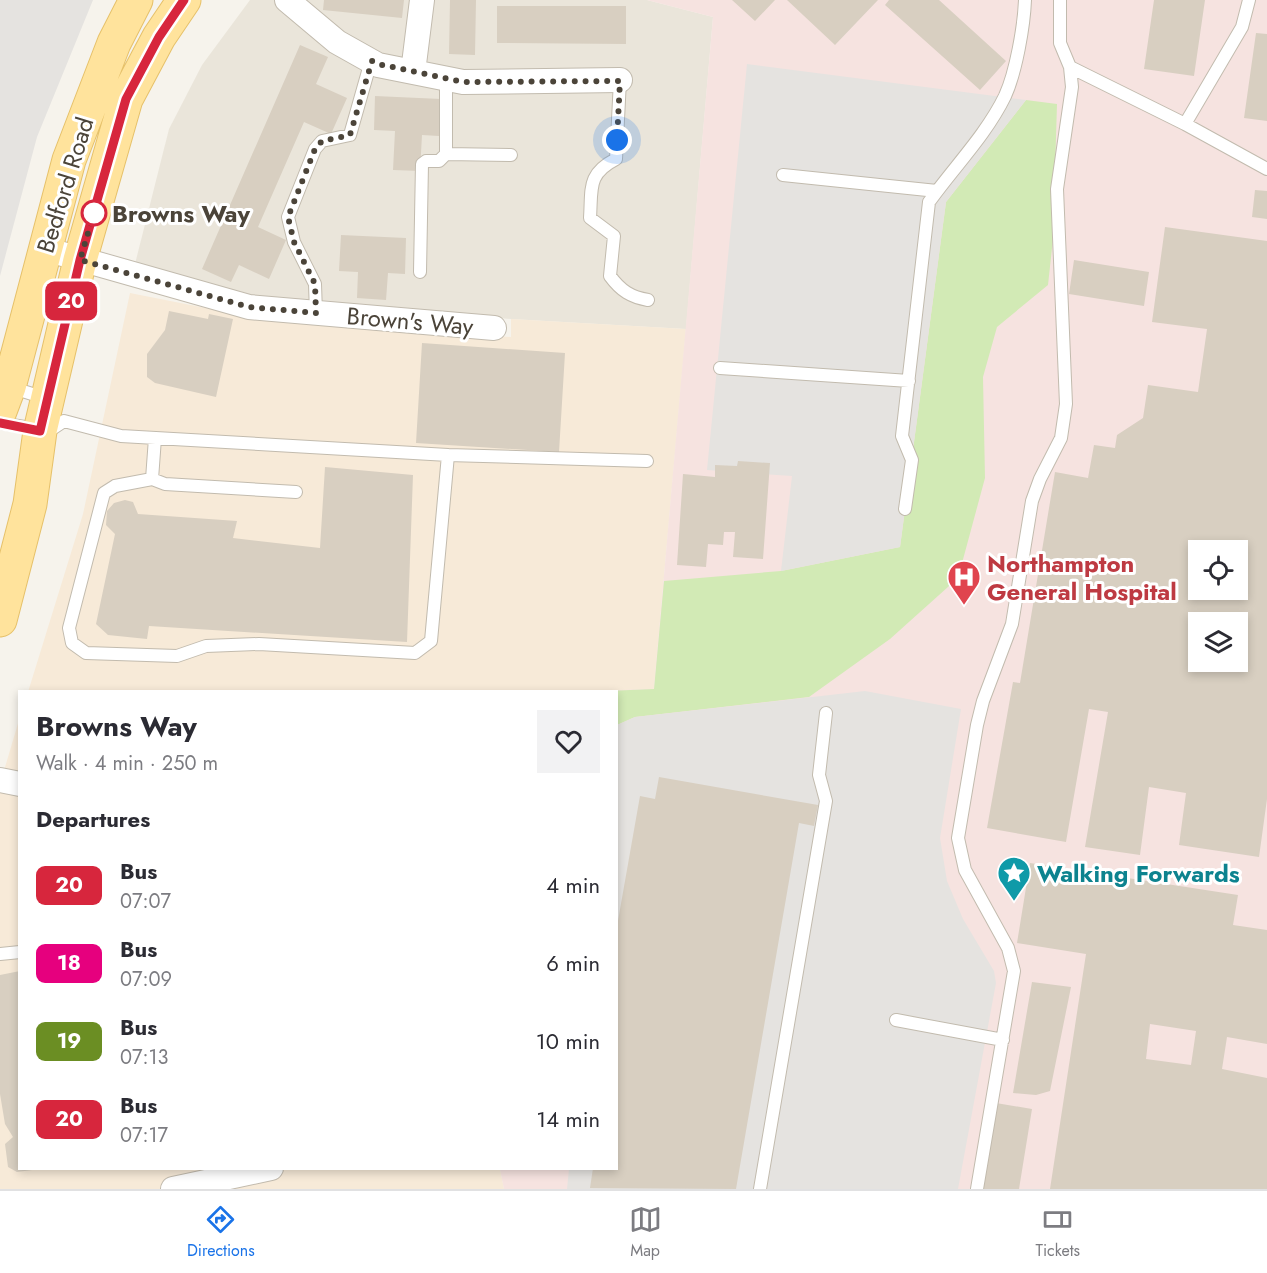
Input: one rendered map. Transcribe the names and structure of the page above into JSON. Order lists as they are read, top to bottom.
{
  "streets": {
    "main road": ["Bedford Road"],
    "street": ["Brown's Way"]
  },
  "crossings": [
    ["Bedford Road", "Brown's Way"]
  ],
  "places": {
    "other": ["Browns Way"],
    "hospital": ["Northampton General Hospital"],
    "place": ["Walking Forwards"]
  },
  "lines": ["bus line 20"],
  "page": {
    "on_map": "20",
    "heading": [
      ["Browns Way", "Walk · 4 min · 250 m"],
      "Departures"
    ],
    "list": [
      {
        "mark": "20",
        "name": "Bus",
        "note": "07:07",
        "value": "4 min"
      },
      {
        "mark": "18",
        "name": "Bus",
        "note": "07:09",
        "value": "6 min"
      },
      {
        "mark": "19",
        "name": "Bus",
        "note": "07:13",
        "value": "10 min"
      },
      {
        "mark": "20",
        "name": "Bus",
        "note": "07:17",
        "value": "14 min"
      }
    ],
    "tabs": ["Directions", "Map", "Tickets"]
  }
}
